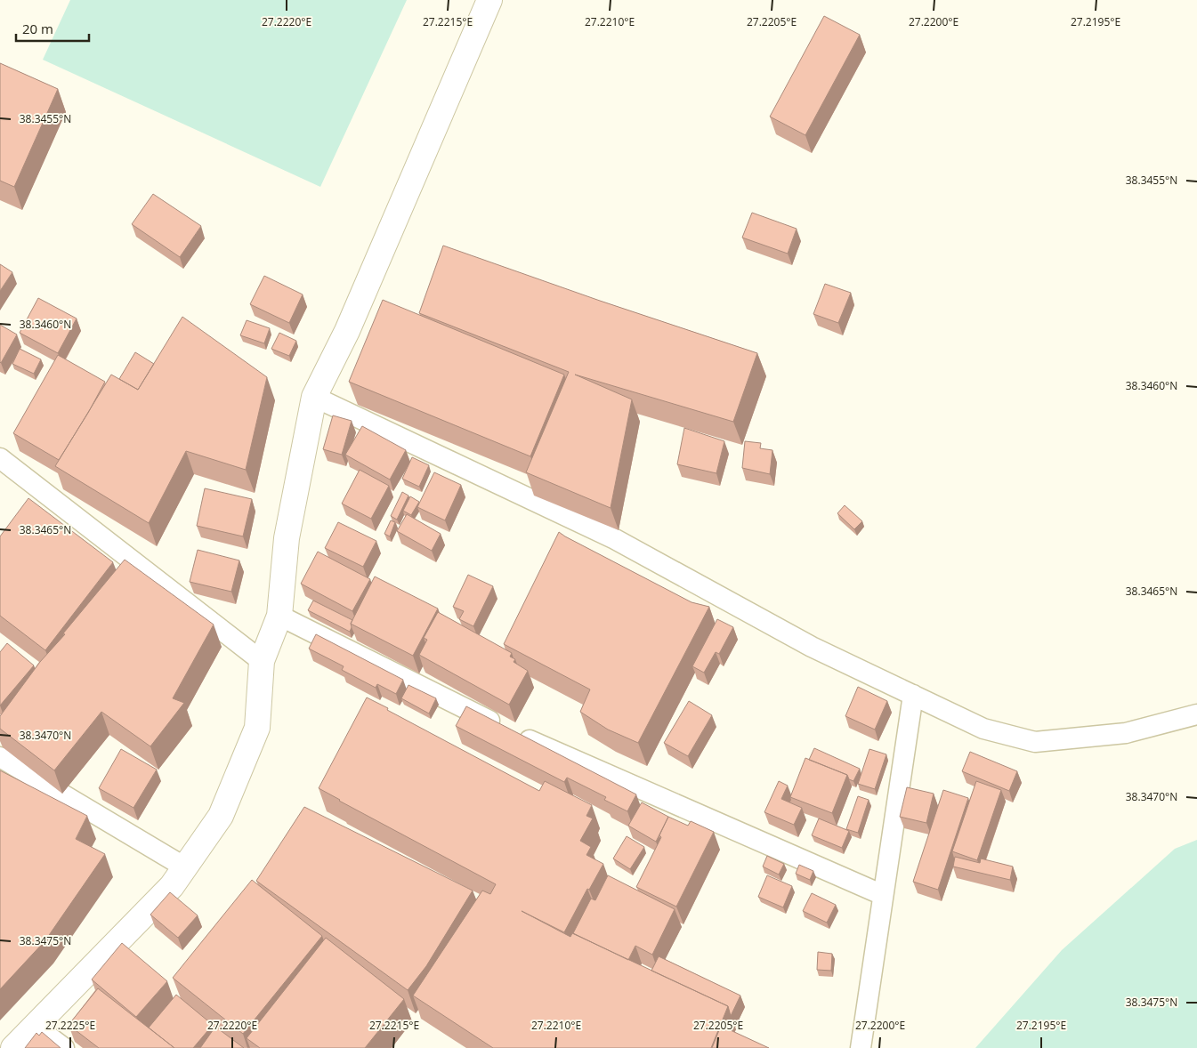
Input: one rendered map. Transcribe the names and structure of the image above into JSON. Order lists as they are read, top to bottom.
{
  "scale_bar": "20 m",
  "coordinates": [
    "27.2220°E",
    "27.2215°E",
    "27.2210°E",
    "27.2205°E",
    "27.2200°E",
    "27.2195°E",
    "38.3455°N",
    "38.3460°N",
    "38.3465°N",
    "38.3470°N",
    "38.3475°N",
    "27.2225°E"
  ]
}
